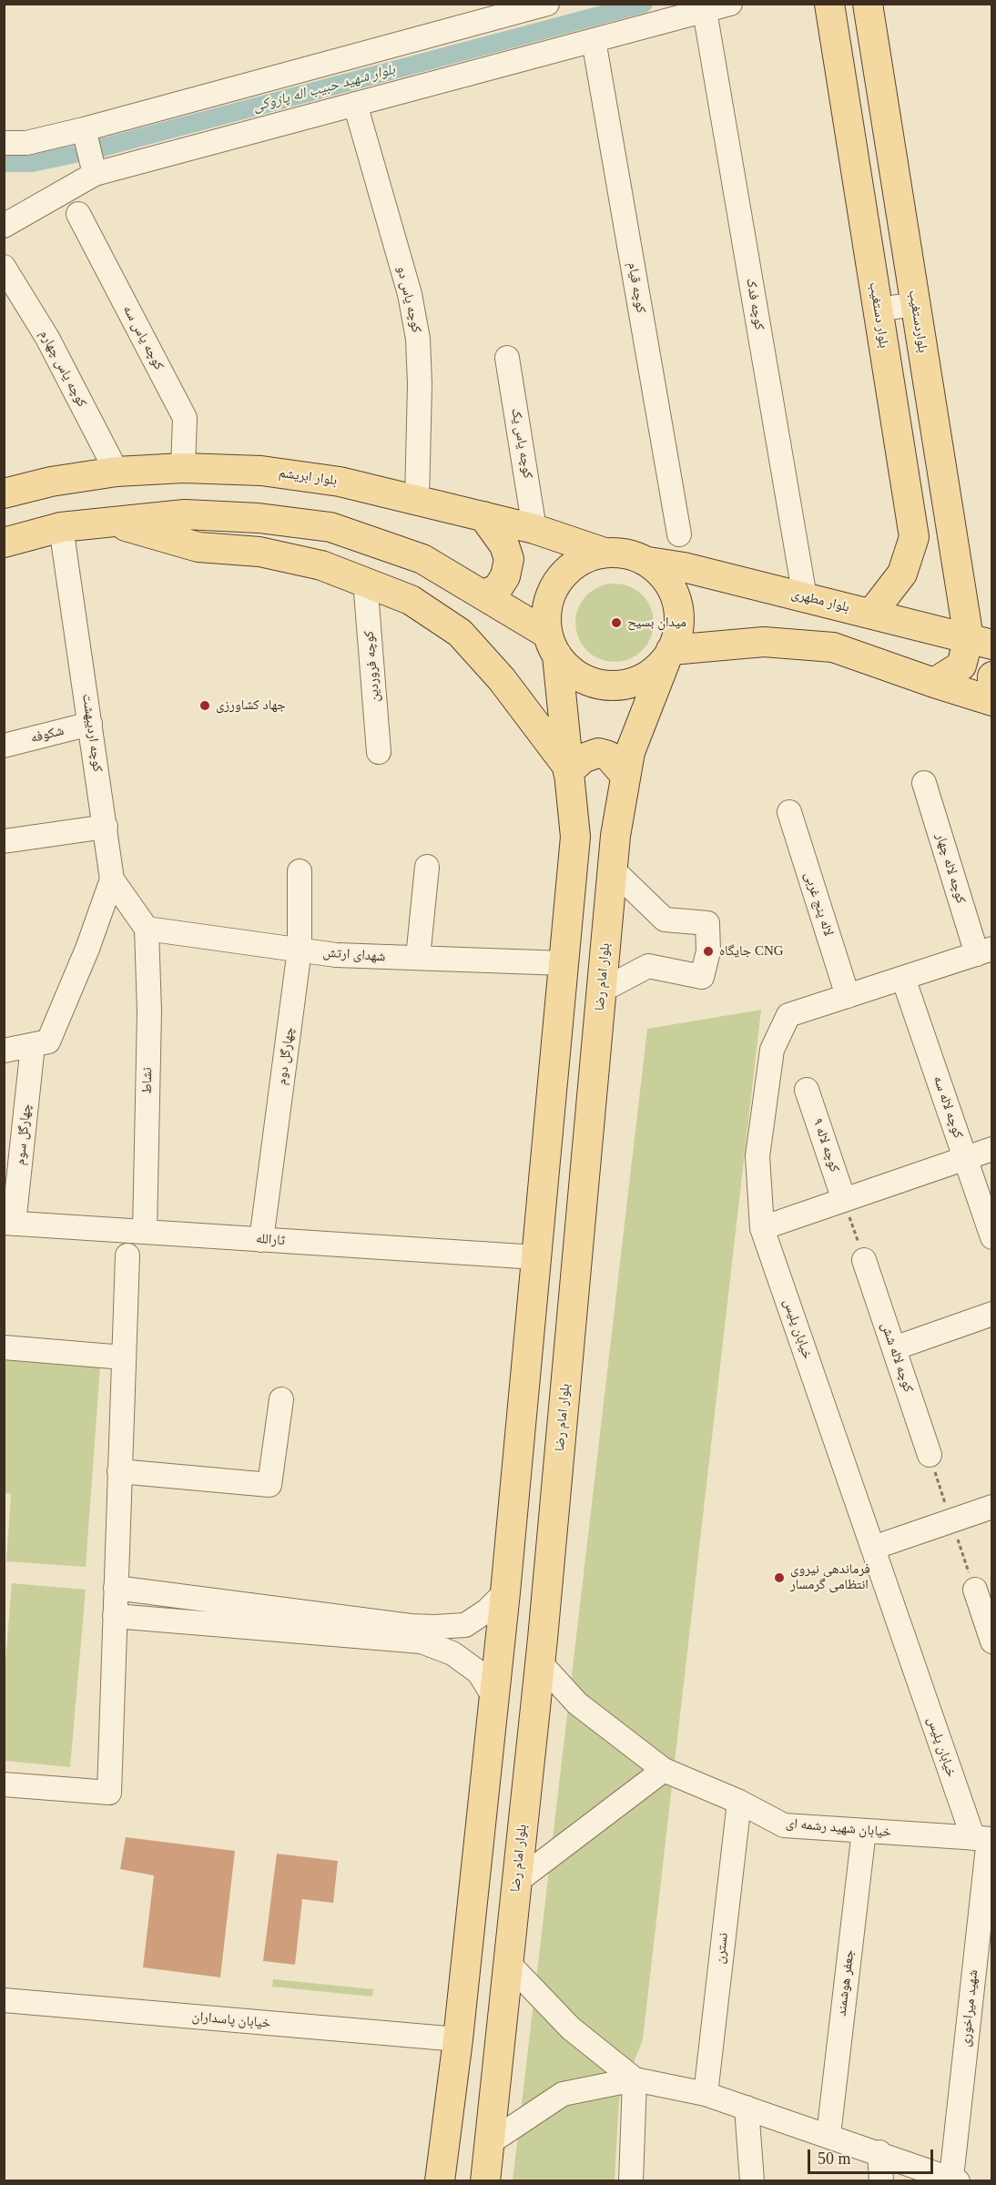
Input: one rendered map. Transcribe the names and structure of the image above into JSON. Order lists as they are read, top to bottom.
{
  "streets": {
    "main road": [
      "بلوار دستغیب",
      "بلواردستغیب",
      "بلوار ابریشم",
      "بلوار مطهری",
      "بلوار امام رضا"
    ],
    "street": [
      "کوچه قیام",
      "کوچه یاس دو",
      "کوچه فدک",
      "کوچه یاس سه",
      "کوچه یاس چهارم",
      "کوچه یاس یک",
      "کوچه فروردین",
      "کوچه اردیبهشت",
      "شکوفه",
      "کوچه لاله چهار",
      "لاله پنج غربی",
      "شهدای ارتش",
      "چهارگل دوم",
      "نشاط",
      "کوچه لاله سه",
      "چهارگل سوم",
      "کوچه لاله ۹",
      "ثارالله",
      "خیابان پلیس",
      "کوچه لاله شش",
      "خیابان شهید رشمه ای",
      "نسترن",
      "جعفر هوشمند",
      "شهید میراخوری",
      "خیابان پاسداران"
    ]
  },
  "crossings": [
    ["کوچه یاس دو", "بلوار ابریشم"],
    ["کوچه فدک", "بلوار مطهری"],
    ["بلوار دستغیب", "بلوار مطهری"],
    ["بلواردستغیب", "بلوار مطهری"],
    ["کوچه یاس سه", "بلوار ابریشم"],
    ["کوچه یاس چهارم", "بلوار ابریشم"],
    ["کوچه یاس یک", "بلوار ابریشم"],
    ["بلوار ابریشم", "بلوار مطهری"],
    ["بلوار ابریشم", "بلوار امام رضا"],
    ["بلوار مطهری", "بلوار امام رضا"],
    ["کوچه اردیبهشت", "شکوفه"],
    ["کوچه اردیبهشت", "شهدای ارتش"],
    ["کوچه اردیبهشت", "نشاط"],
    ["کوچه لاله چهار", "خیابان پلیس"],
    ["لاله پنج غربی", "خیابان پلیس"],
    ["شهدای ارتش", "چهارگل دوم"],
    ["شهدای ارتش", "نشاط"],
    ["بلوار امام رضا", "خیابان شهید رشمه ای"],
    ["چهارگل دوم", "ثارالله"],
    ["نشاط", "ثارالله"],
    ["کوچه لاله سه", "خیابان پلیس"],
    ["چهارگل سوم", "ثارالله"],
    ["خیابان پلیس", "خیابان شهید رشمه ای"],
    ["خیابان پلیس", "شهید میراخوری"],
    ["خیابان شهید رشمه ای", "نسترن"],
    ["خیابان شهید رشمه ای", "جعفر هوشمند"],
    ["خیابان شهید رشمه ای", "شهید میراخوری"]
  ],
  "water": ["بلوار شهید حبیب اله پازوکی"],
  "places": [
    "میدان بسیح",
    "جهاد کشاورزی",
    "جایگاه CNG",
    "فرماندهی نیروی انتظامی گرمسار"
  ],
  "scale_bar": "50 m"
}
